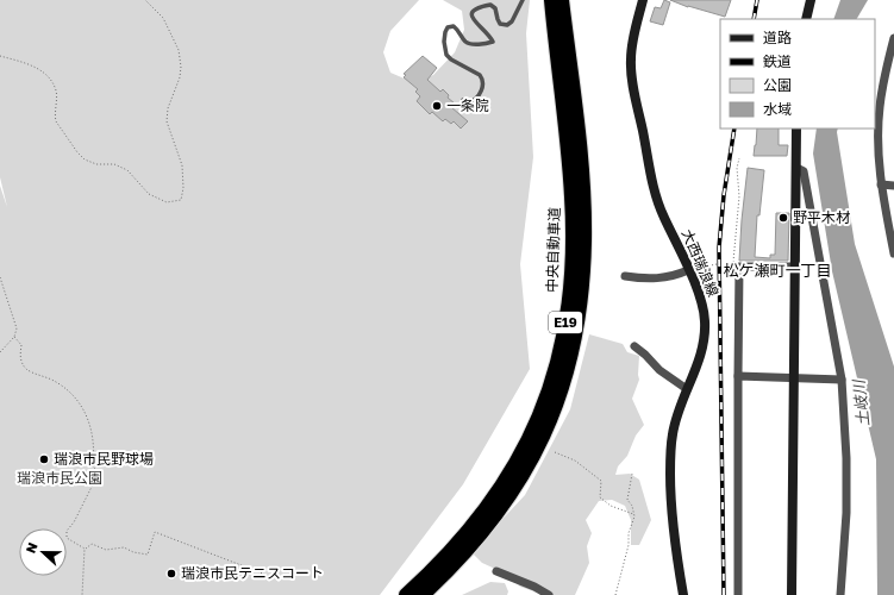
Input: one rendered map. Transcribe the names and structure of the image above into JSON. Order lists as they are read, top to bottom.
{
  "streets": {
    "highway": ["中央自動車道", "E19"],
    "main road": ["大西瑞浪線"]
  },
  "districts": ["松ケ瀬町一丁目"],
  "water": ["土岐川"],
  "parks": ["瑞浪市民公園"],
  "places": [
    "一条院",
    "野平木材",
    "瑞浪市民野球場",
    "瑞浪市民テニスコート"
  ],
  "legend": [
    "道路",
    "鉄道",
    "公園",
    "水域"
  ],
  "north": "left"
}
